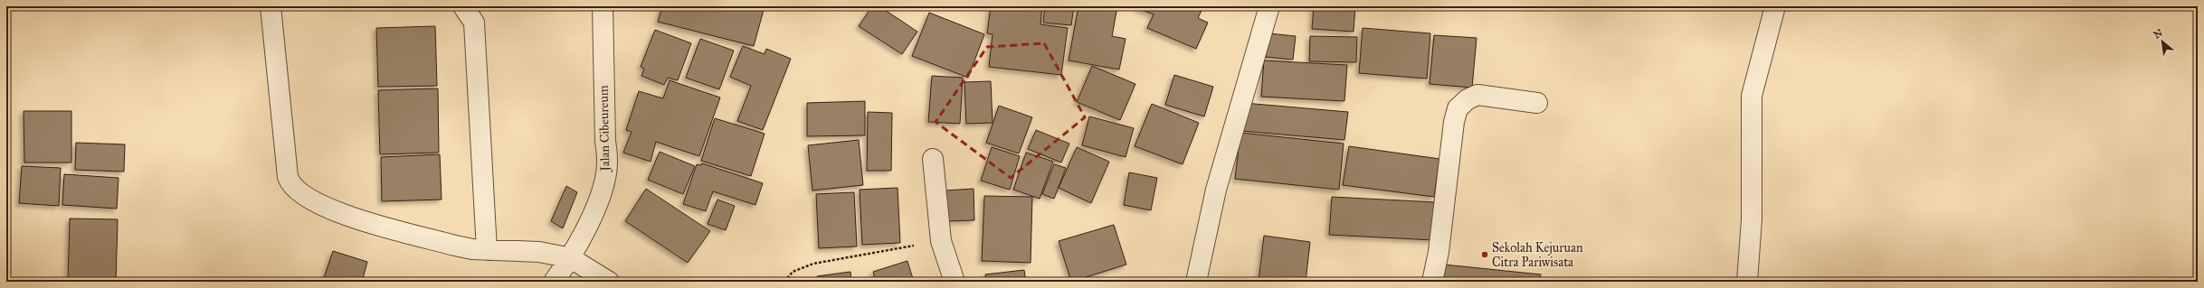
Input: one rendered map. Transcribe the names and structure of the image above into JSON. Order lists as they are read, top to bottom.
{
  "streets": {
    "street": ["Jalan Cibeureum"]
  },
  "places": ["Sekolah Kejuruan Citra Pariwisata"],
  "north": "top left"
}
